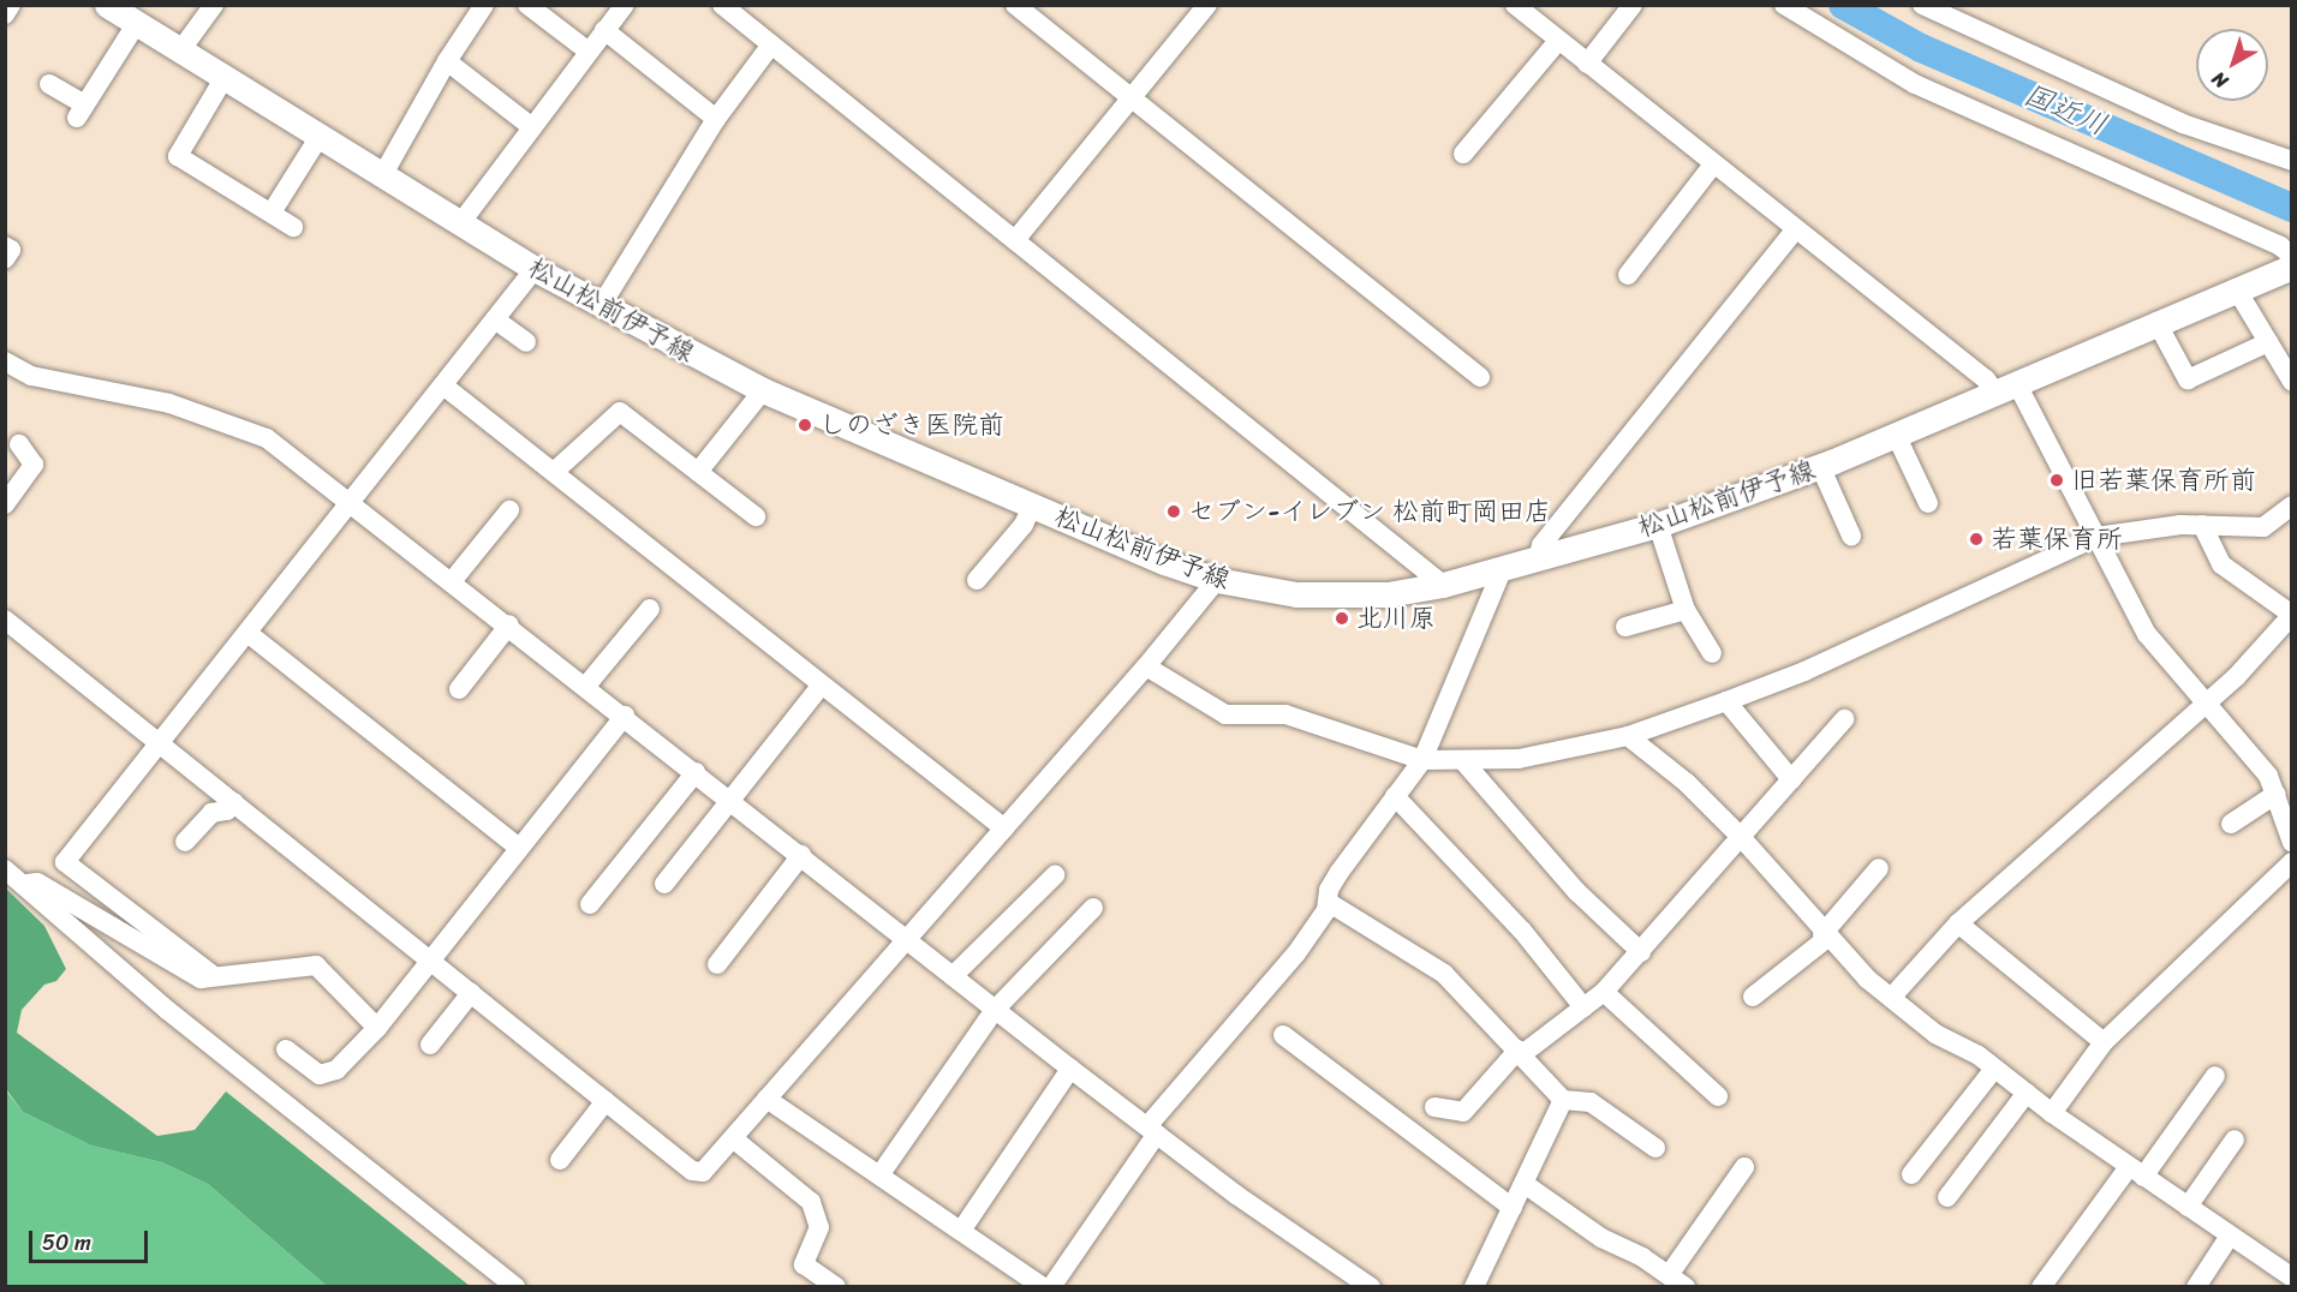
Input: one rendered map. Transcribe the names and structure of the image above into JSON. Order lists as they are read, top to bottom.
{
  "streets": {
    "main road": ["松山松前伊予線"]
  },
  "water": ["国近川"],
  "places": [
    "しのざき医院前",
    "旧若葉保育所前",
    "セブン-イレブン 松前町岡田店",
    "若葉保育所",
    "北川原"
  ],
  "scale_bar": "50 m",
  "north": "bottom left"
}
